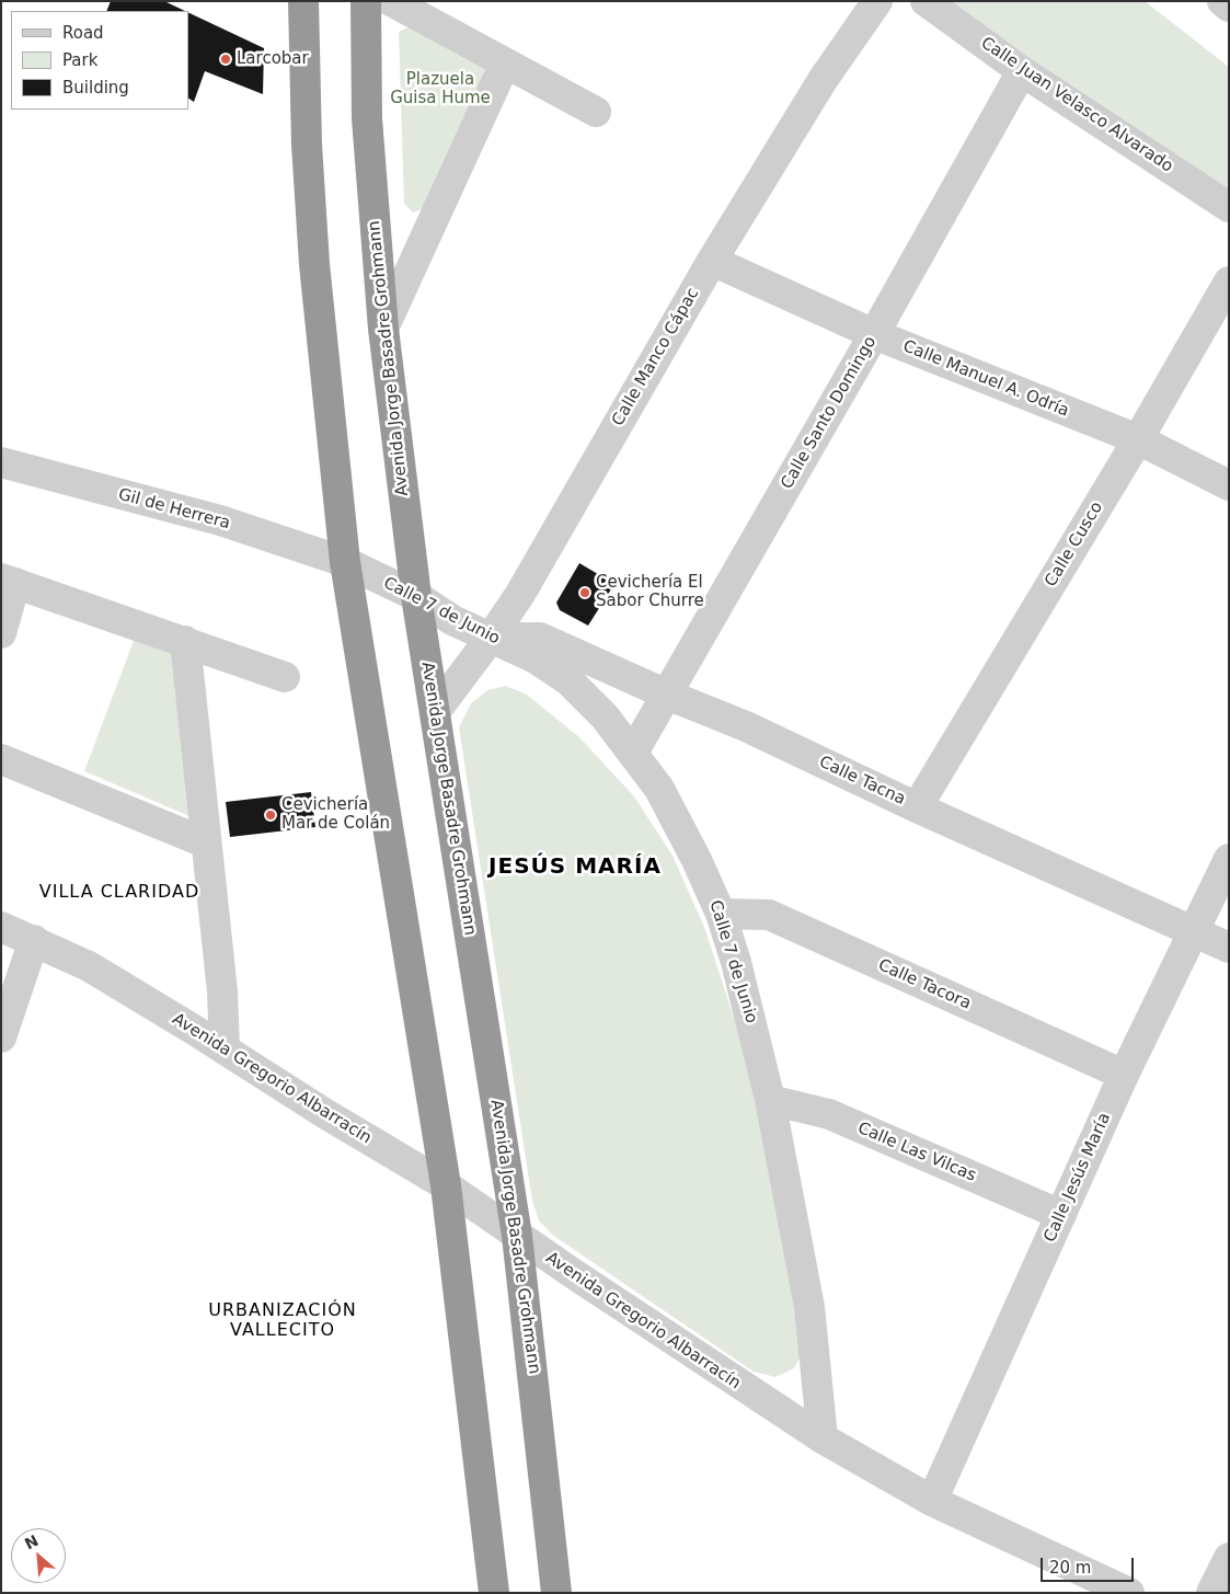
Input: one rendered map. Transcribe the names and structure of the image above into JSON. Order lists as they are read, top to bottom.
{
  "streets": {
    "highway": ["Avenida Jorge Basadre Grohmann"],
    "street": [
      "Calle Juan Velasco Alvarado",
      "Calle Manco Cápac",
      "Calle Manuel A. Odría",
      "Calle Santo Domingo",
      "Gil de Herrera",
      "Calle Cusco",
      "Calle 7 de Junio",
      "Calle Tacna",
      "Calle Tacora",
      "Avenida Gregorio Albarracín",
      "Calle Las Vilcas",
      "Calle Jesús María"
    ]
  },
  "crossings": [
    ["Calle Juan Velasco Alvarado", "Calle Santo Domingo"],
    ["Calle Manco Cápac", "Avenida Jorge Basadre Grohmann"],
    ["Calle Manco Cápac", "Calle Manuel A. Odría"],
    ["Calle Manco Cápac", "Calle 7 de Junio"],
    ["Calle Manco Cápac", "Calle Tacna"],
    ["Avenida Jorge Basadre Grohmann", "Calle 7 de Junio"],
    ["Avenida Jorge Basadre Grohmann", "Avenida Gregorio Albarracín"],
    ["Calle Manuel A. Odría", "Calle Santo Domingo"],
    ["Calle Manuel A. Odría", "Calle Cusco"],
    ["Calle Santo Domingo", "Calle 7 de Junio"],
    ["Calle Santo Domingo", "Calle Tacna"],
    ["Gil de Herrera", "Calle 7 de Junio"],
    ["Calle Cusco", "Calle Tacna"],
    ["Calle 7 de Junio", "Calle Tacna"],
    ["Calle 7 de Junio", "Calle Tacora"],
    ["Calle 7 de Junio", "Avenida Gregorio Albarracín"],
    ["Calle 7 de Junio", "Calle Las Vilcas"],
    ["Calle Tacna", "Calle Jesús María"],
    ["Calle Tacora", "Calle Jesús María"],
    ["Avenida Gregorio Albarracín", "Calle Jesús María"],
    ["Calle Las Vilcas", "Calle Jesús María"]
  ],
  "districts": ["JESÚS MARÍA", "VILLA CLARIDAD", "URBANIZACIÓN VALLECITO"],
  "parks": ["Plazuela Guisa Hume"],
  "places": ["Larcobar", "Cevichería El Sabor Churre", "Cevichería Mar de Colán"],
  "legend": ["Road", "Park", "Building"],
  "scale_bar": "20 m",
  "north": "top left"
}
